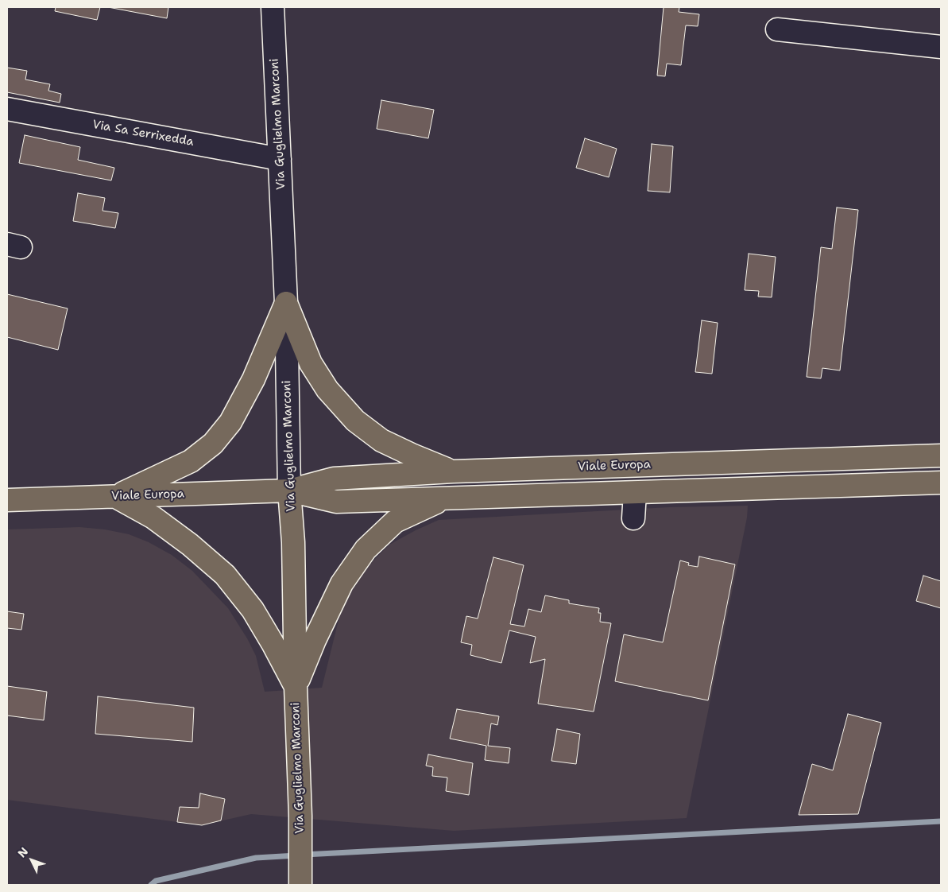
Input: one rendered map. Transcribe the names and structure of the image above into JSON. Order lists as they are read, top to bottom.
{
  "streets": {
    "main road": ["Via Guglielmo Marconi", "Viale Europa"],
    "street": ["Via Sa Serrixedda"]
  },
  "crossings": [
    ["Via Guglielmo Marconi", "Via Sa Serrixedda"],
    ["Via Guglielmo Marconi", "Viale Europa"]
  ],
  "north": "top left"
}
